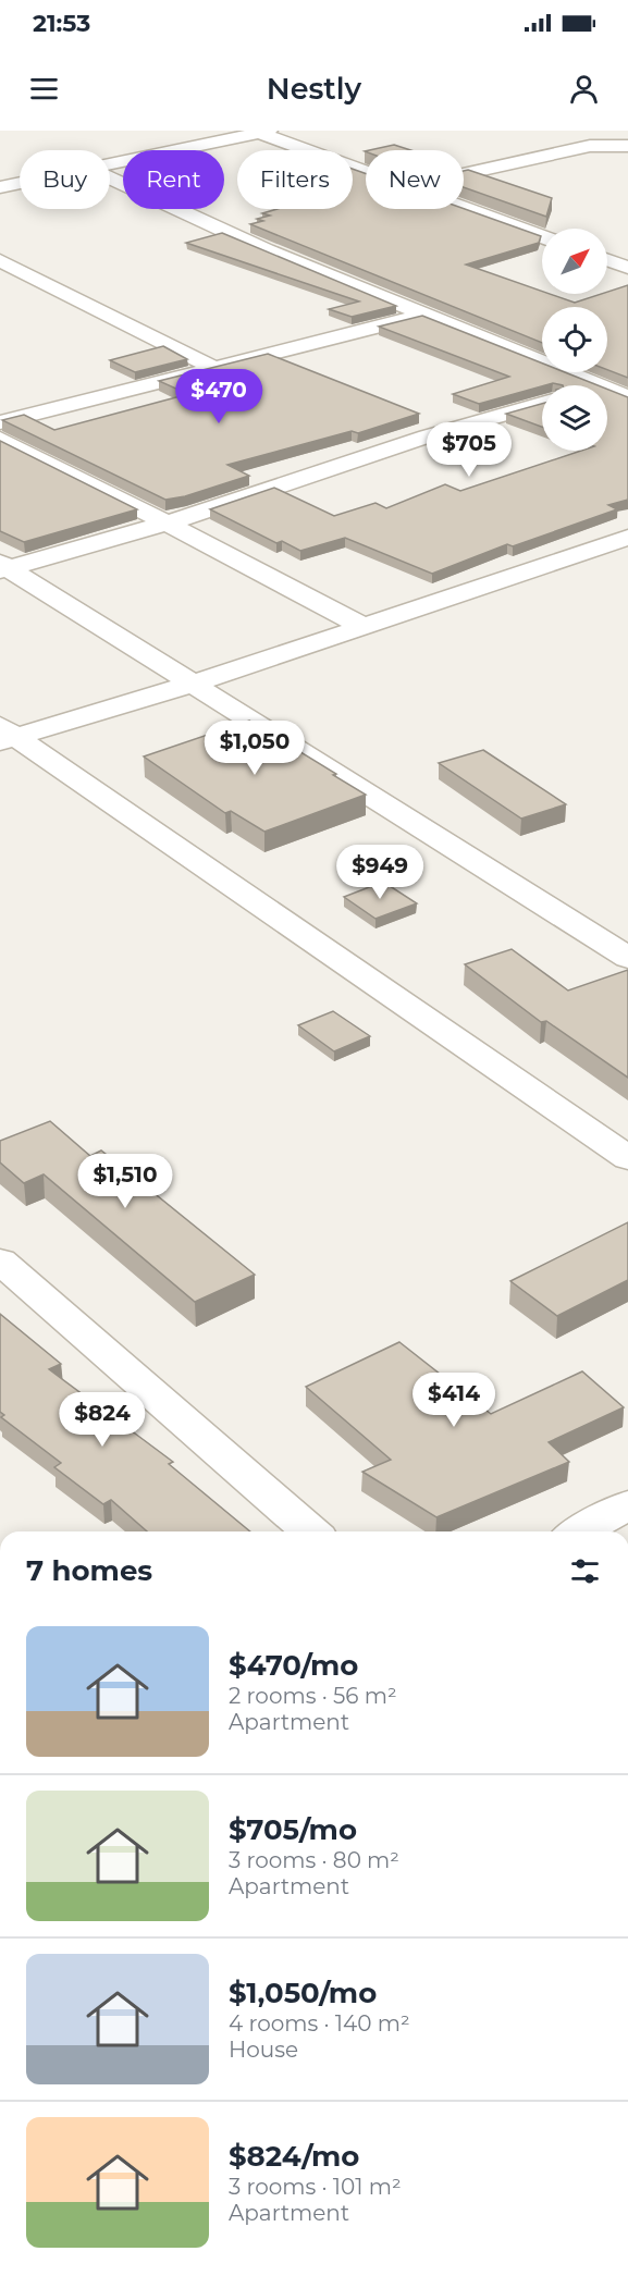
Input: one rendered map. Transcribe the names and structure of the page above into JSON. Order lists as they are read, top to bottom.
{
  "north": "top right",
  "page": {
    "status": "21:53",
    "header": "Nestly",
    "chip": [
      "Buy",
      "Rent",
      "Filters",
      "New"
    ],
    "price": [
      "$470",
      "$705",
      "$1,050",
      "$949",
      "$1,510",
      "$414",
      "$824"
    ],
    "heading": "7 homes",
    "list": [
      {
        "name": "$470/mo",
        "note": "2 rooms · 56 m² · Apartment"
      },
      {
        "name": "$705/mo",
        "note": "3 rooms · 80 m² · Apartment"
      },
      {
        "name": "$1,050/mo",
        "note": "4 rooms · 140 m² · House"
      },
      {
        "name": "$824/mo",
        "note": "3 rooms · 101 m² · Apartment"
      }
    ]
  }
}
